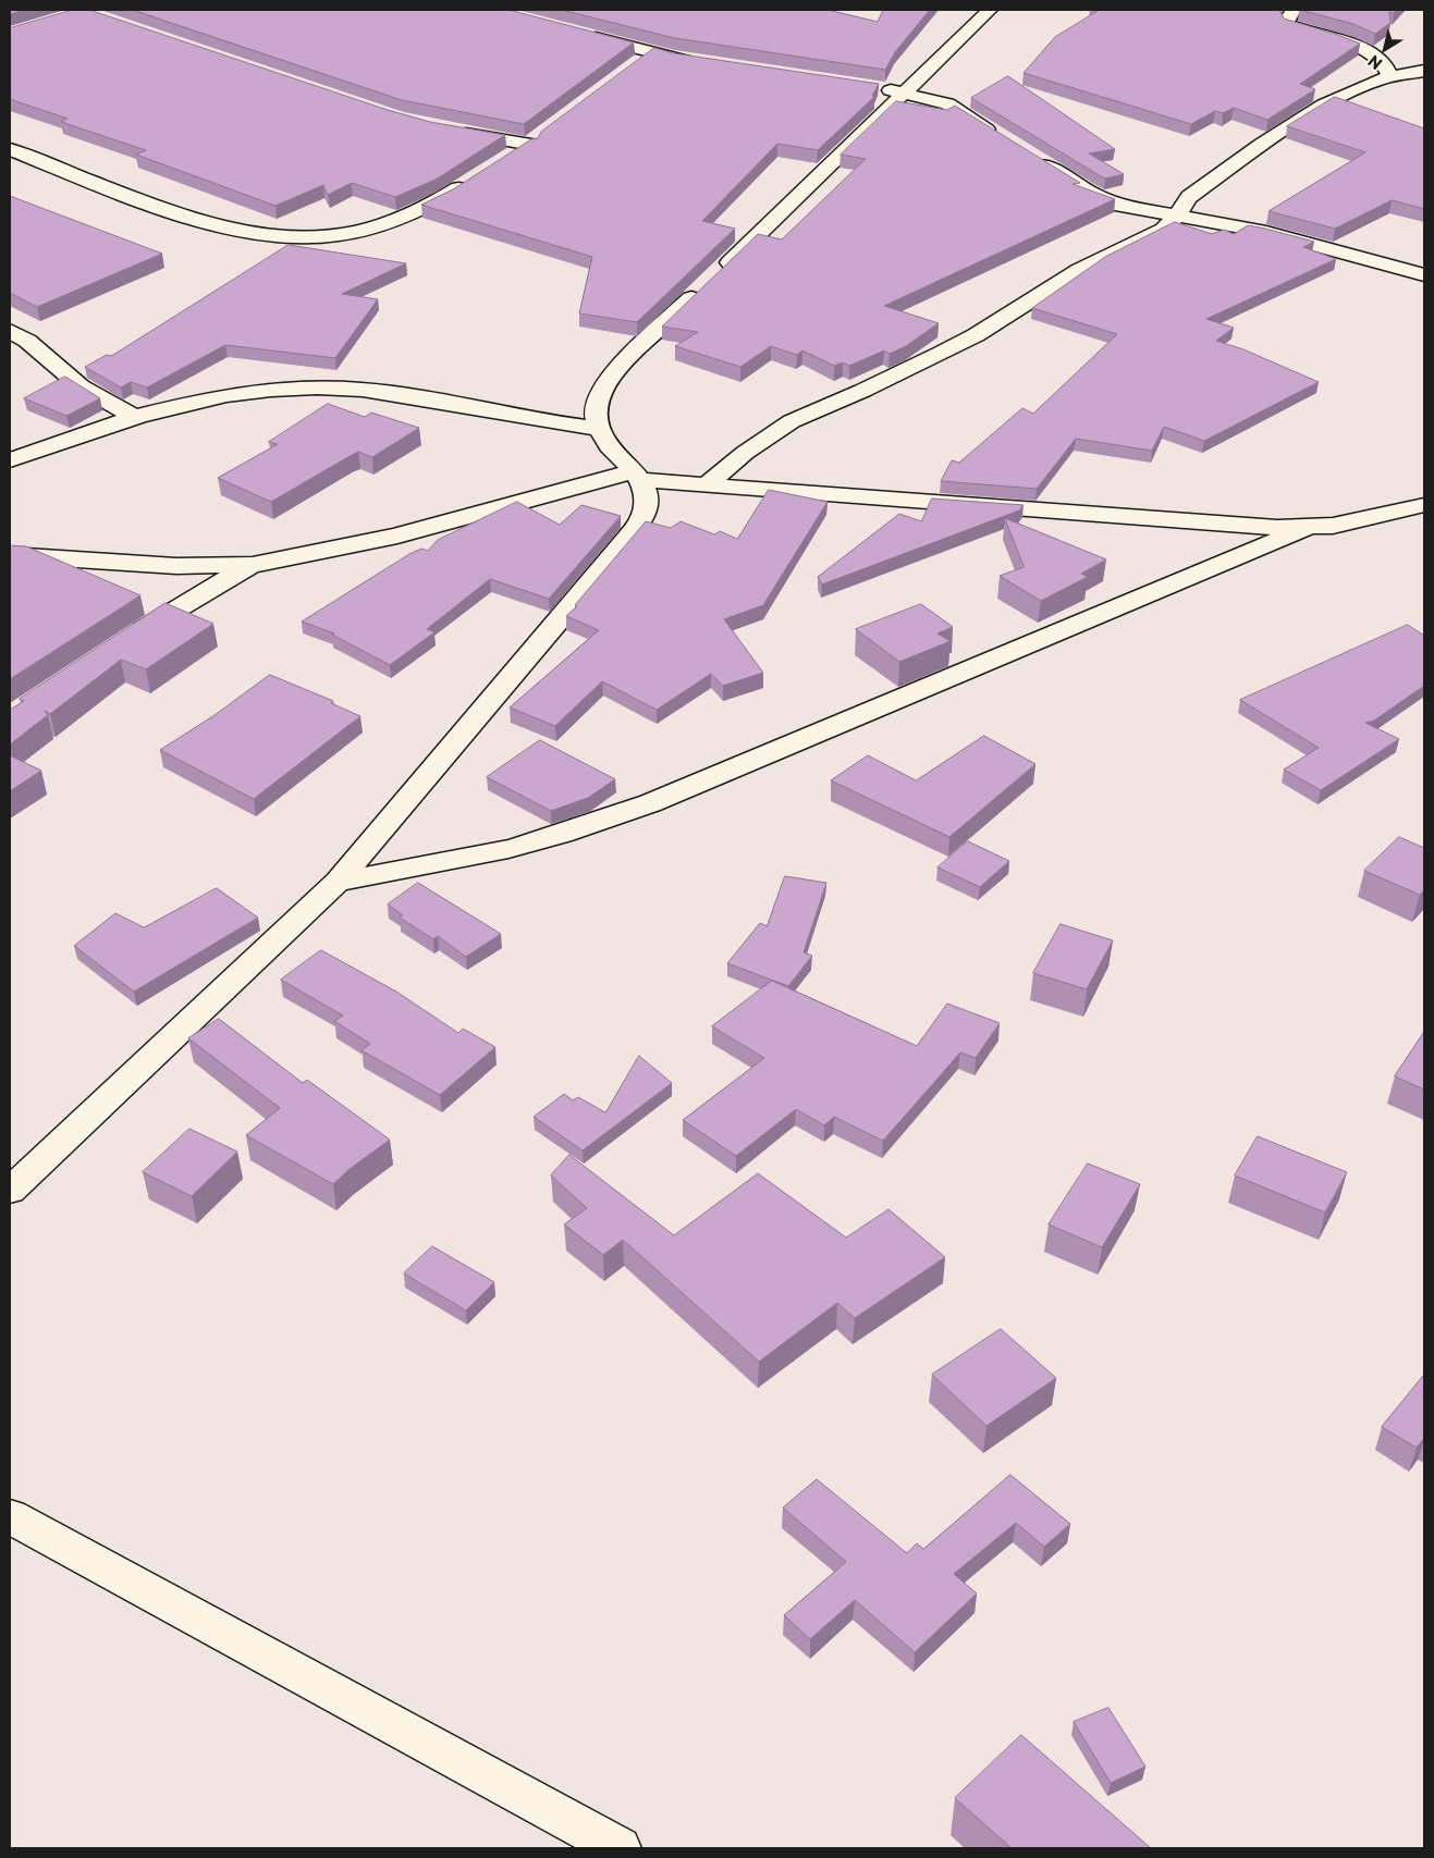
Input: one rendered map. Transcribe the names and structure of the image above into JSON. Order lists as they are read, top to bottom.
{
  "north": "bottom left"
}
